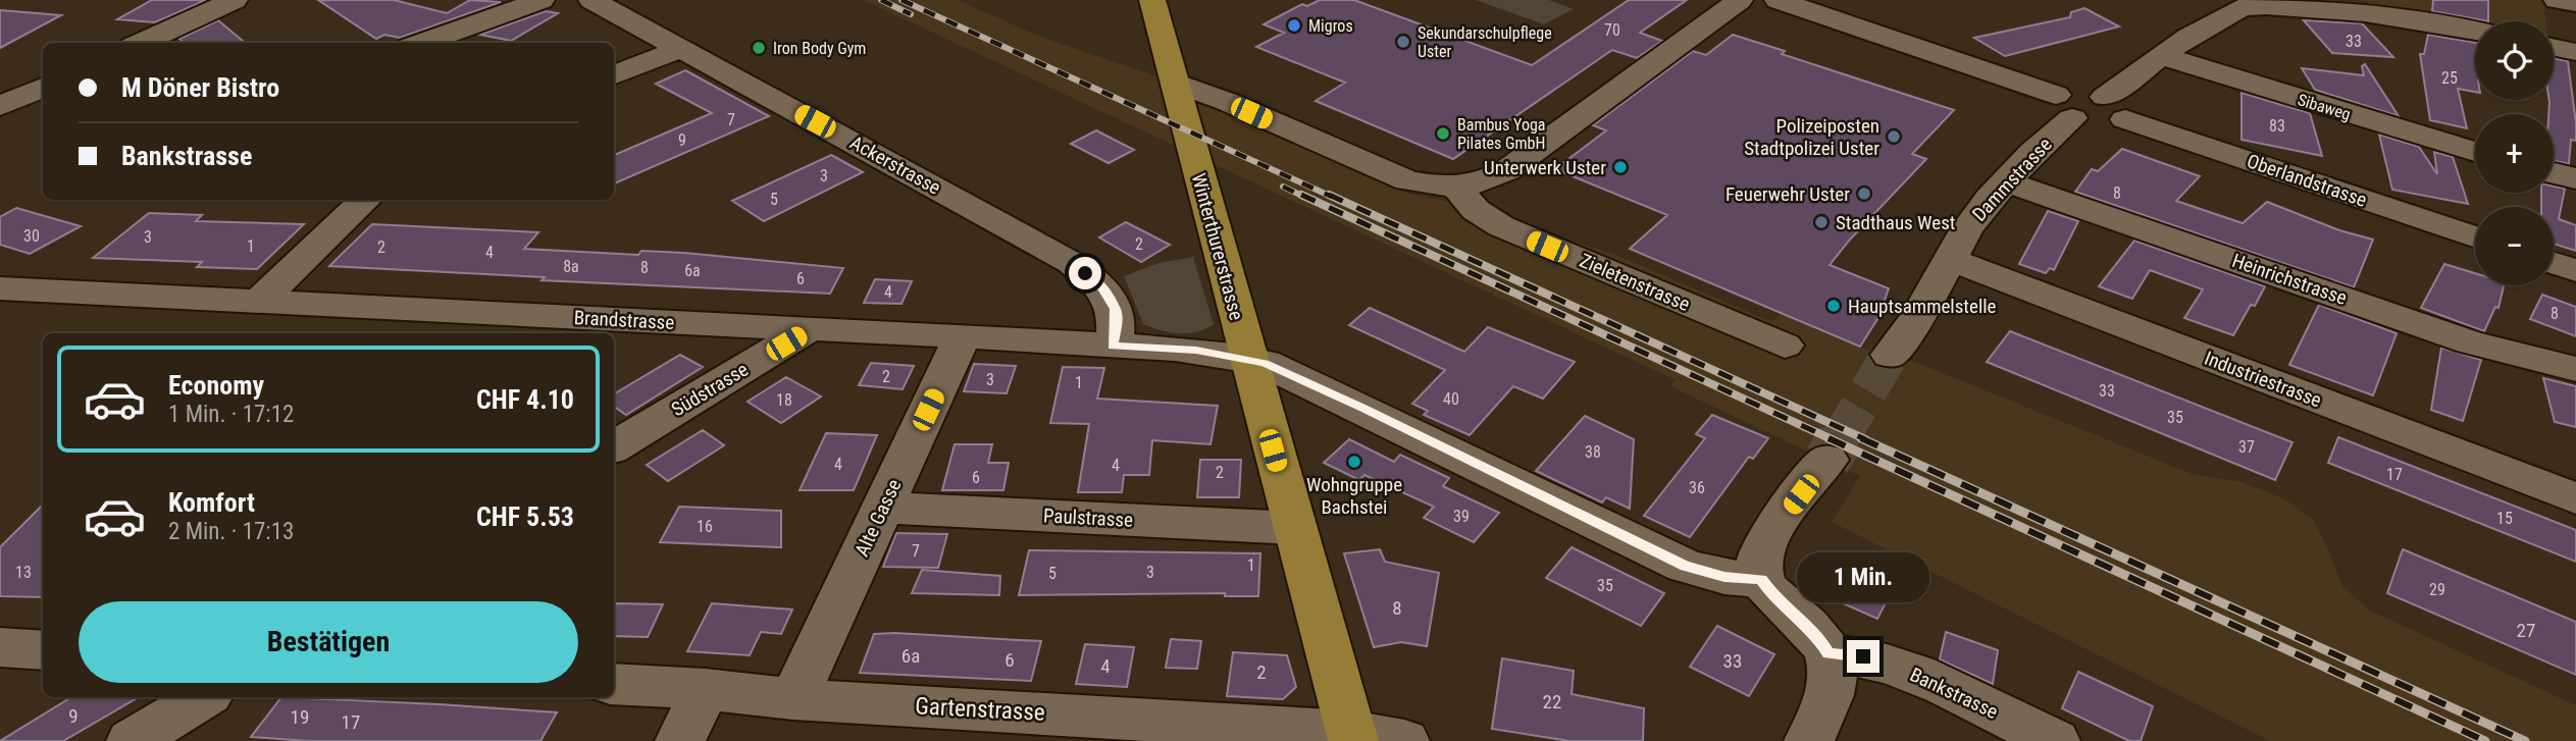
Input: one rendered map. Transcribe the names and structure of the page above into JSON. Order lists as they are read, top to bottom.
{
  "streets": {
    "main road": ["Winterthurerstrasse"],
    "street": [
      "Sibaweg",
      "Ackerstrasse",
      "Dammstrasse",
      "Oberlandstrasse",
      "Heinrichstrasse",
      "Zieletenstrasse",
      "Brandstrasse",
      "Industriestrasse",
      "Südstrasse",
      "Alte Gasse",
      "Paulstrasse",
      "Bankstrasse",
      "Gartenstrasse"
    ]
  },
  "crossings": [
    ["Ackerstrasse", "Brandstrasse"],
    ["Dammstrasse", "Oberlandstrasse"],
    ["Dammstrasse", "Heinrichstrasse"],
    ["Dammstrasse", "Industriestrasse"],
    ["Winterthurerstrasse", "Brandstrasse"],
    ["Winterthurerstrasse", "Paulstrasse"],
    ["Winterthurerstrasse", "Gartenstrasse"],
    ["Brandstrasse", "Südstrasse"],
    ["Brandstrasse", "Alte Gasse"],
    ["Alte Gasse", "Paulstrasse"],
    ["Alte Gasse", "Gartenstrasse"]
  ],
  "places": [
    "Migros",
    "Sekundarschulpflege Uster",
    "Iron Body Gym",
    "Bambus Yoga Pilates GmbH",
    "Polizeiposten Stadtpolizei Uster",
    "Unterwerk Uster",
    "Feuerwehr Uster",
    "Stadthaus West",
    "Hauptsammelstelle",
    "Wohngruppe Bachstei"
  ],
  "house_numbers": [
    "70",
    "33",
    "25",
    "7",
    "83",
    "9",
    "3",
    "8",
    "5",
    "30",
    "3",
    "2",
    "1",
    "2",
    "4",
    "8a",
    "8",
    "6a",
    "6",
    "4",
    "8",
    "2",
    "3",
    "1",
    "33",
    "40",
    "18",
    "35",
    "37",
    "38",
    "4",
    "4",
    "2",
    "17",
    "6",
    "36",
    "39",
    "15",
    "16",
    "7",
    "1",
    "13",
    "3",
    "5",
    "35",
    "29",
    "8",
    "27",
    "6a",
    "6",
    "33",
    "4",
    "2",
    "22",
    "9",
    "19",
    "17"
  ],
  "page": {
    "map_buttons": ["+", "−"],
    "banner": ["M Döner Bistro", "Bankstrasse"],
    "list": [
      {
        "name": "Economy",
        "note": "1 Min. · 17:12",
        "value": "CHF 4.10"
      },
      {
        "name": "Komfort",
        "note": "2 Min. · 17:13",
        "value": "CHF 5.53"
      }
    ],
    "bubble": "1 Min.",
    "buttons": "Bestätigen"
  }
}
